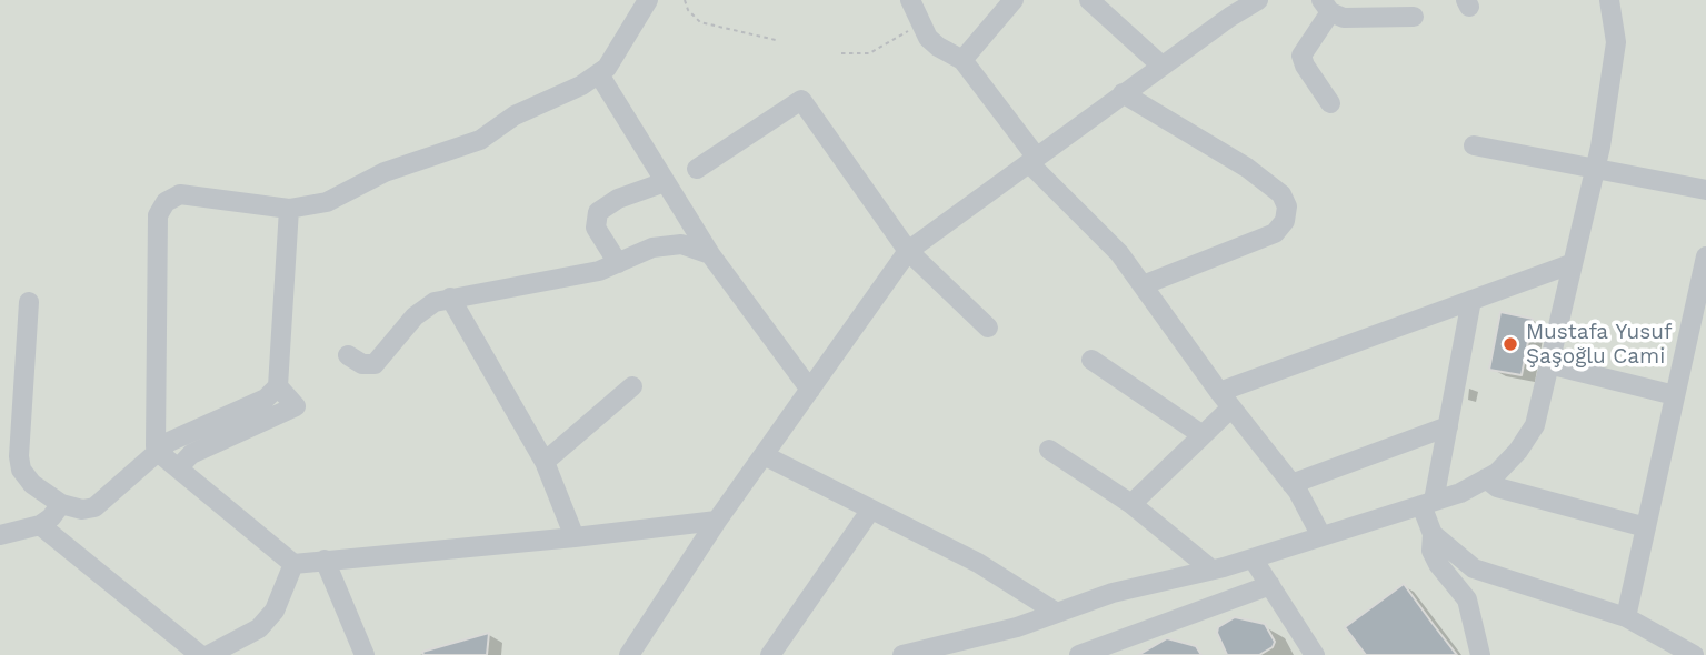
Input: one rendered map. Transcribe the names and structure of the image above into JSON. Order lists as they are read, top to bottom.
{
  "places": ["Mustafa Yusuf Şaşoğlu Cami"]
}
